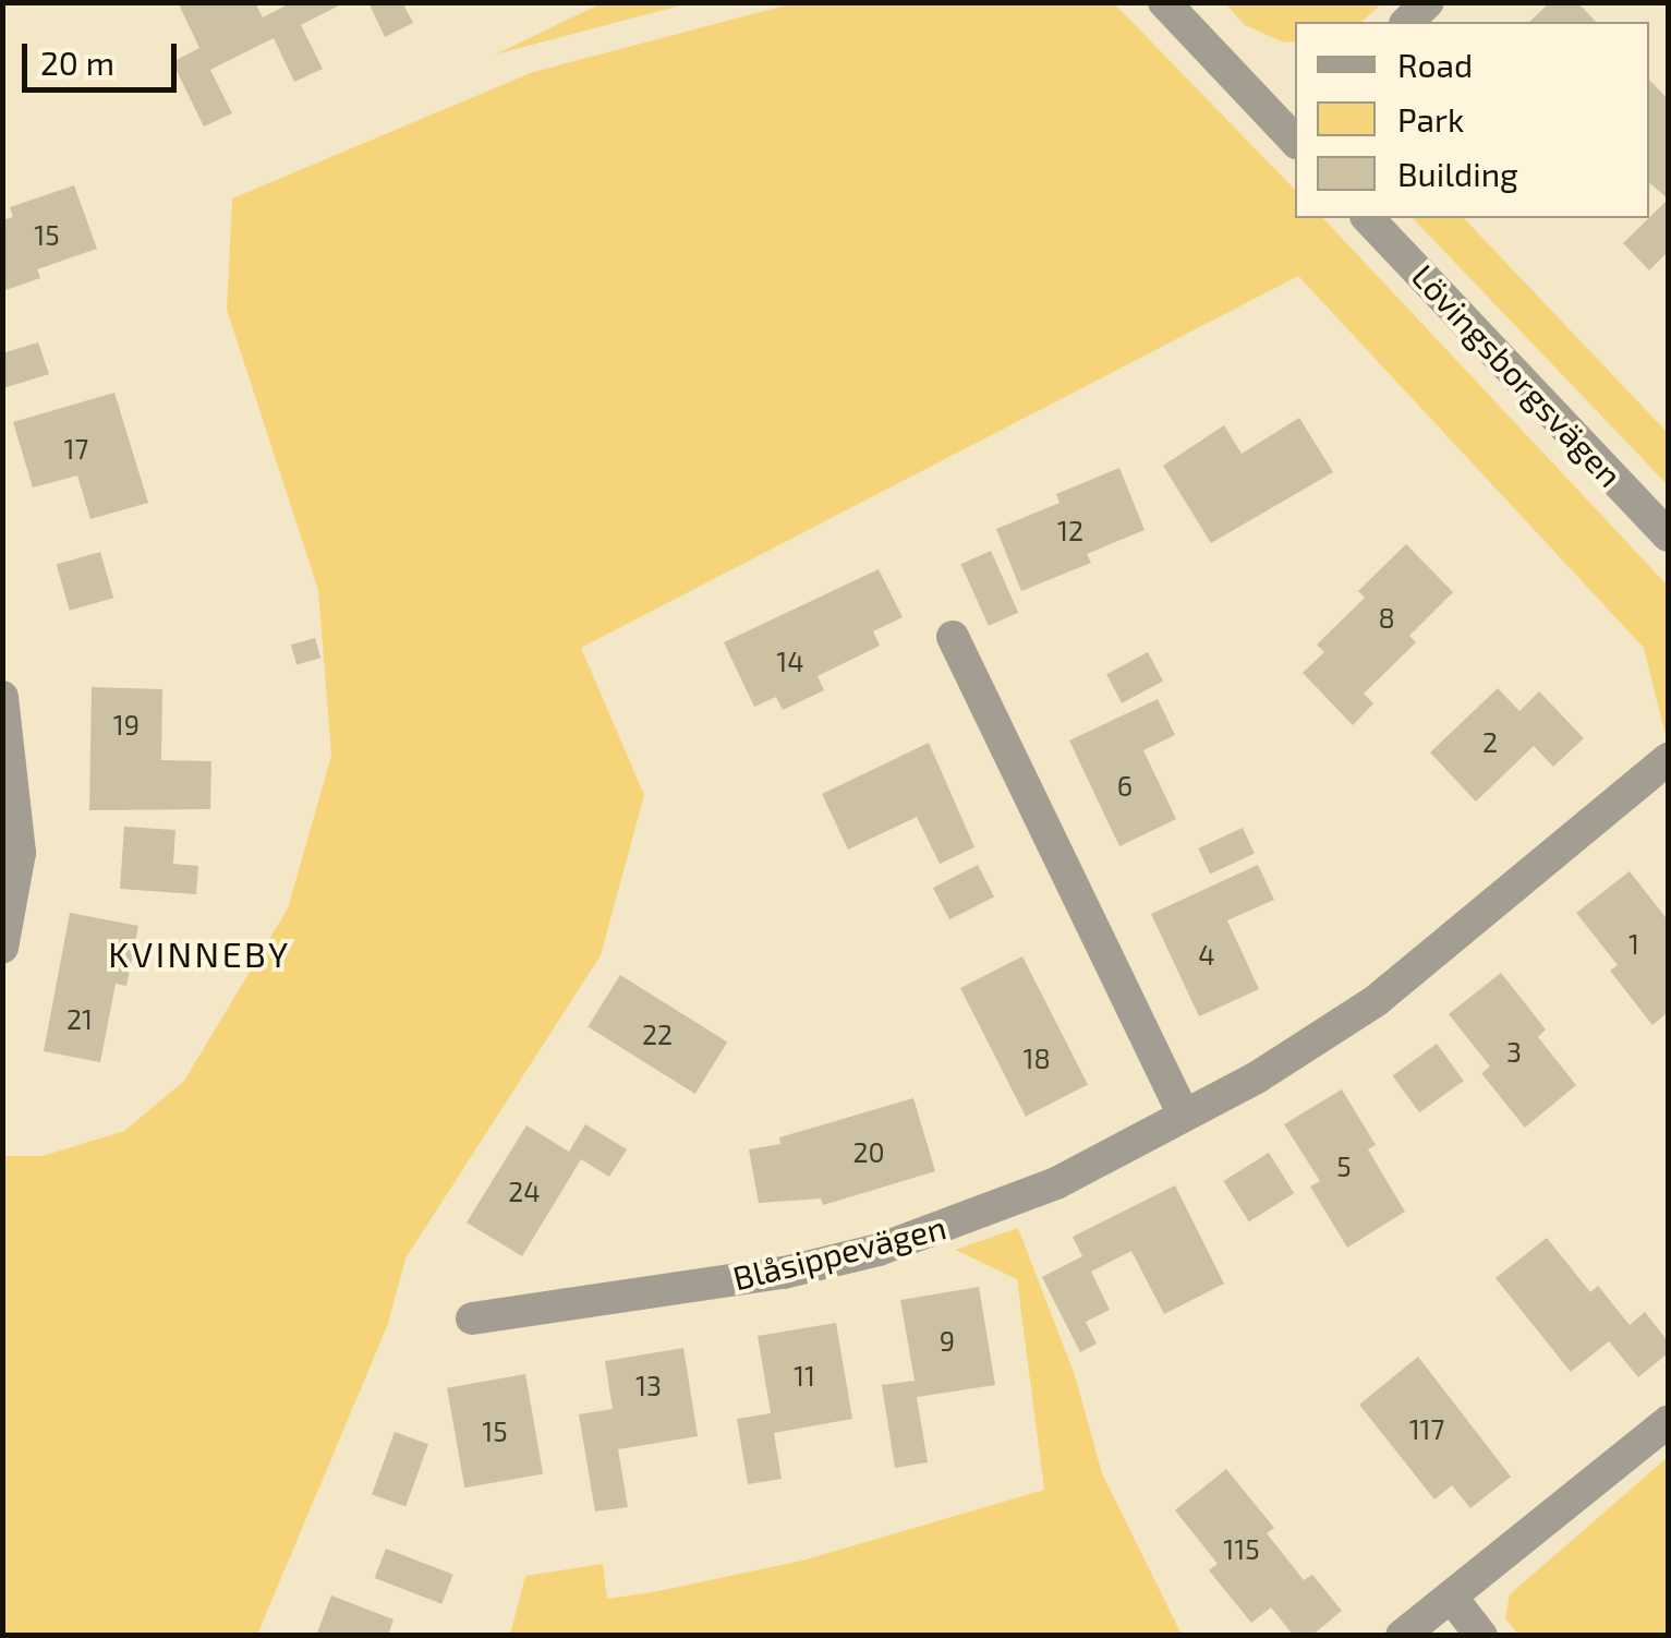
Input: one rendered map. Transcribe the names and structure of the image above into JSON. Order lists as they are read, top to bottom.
{
  "streets": {
    "street": ["Lövingsborgsvägen", "Blåsippevägen"]
  },
  "districts": ["KVINNEBY"],
  "house_numbers": [
    "15",
    "17",
    "12",
    "8",
    "14",
    "19",
    "2",
    "6",
    "1",
    "4",
    "21",
    "22",
    "3",
    "18",
    "20",
    "5",
    "24",
    "9",
    "11",
    "13",
    "117",
    "15",
    "115"
  ],
  "legend": ["Road", "Park", "Building"],
  "scale_bar": "20 m"
}
